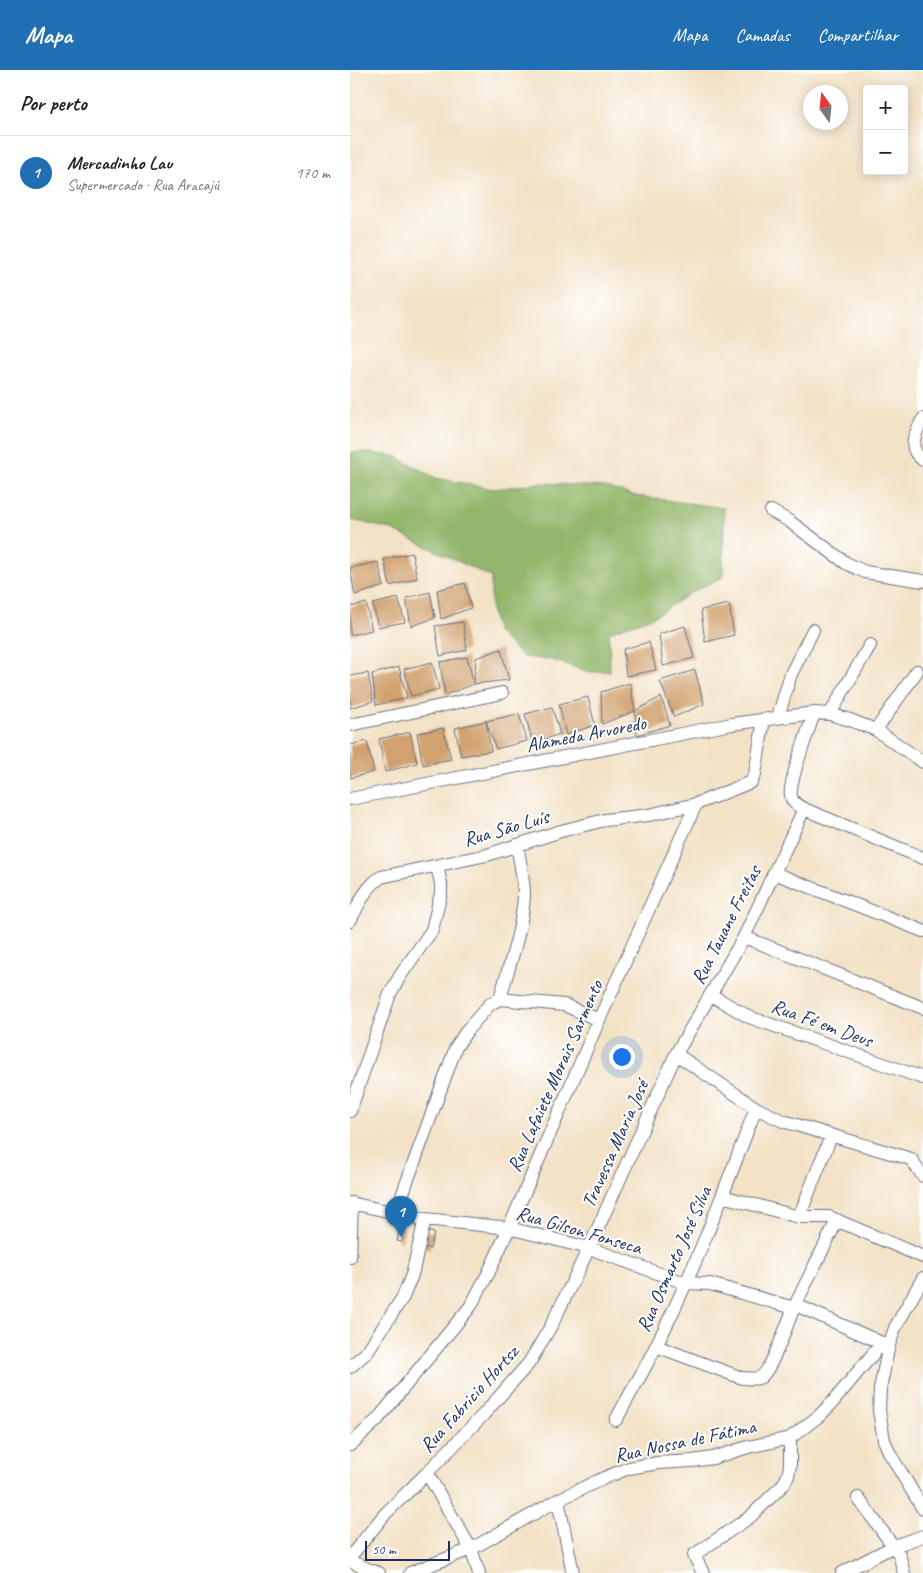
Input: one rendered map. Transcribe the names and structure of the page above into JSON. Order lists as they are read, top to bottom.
{
  "streets": {
    "street": [
      "Alameda Arvoredo",
      "Rua São Luís",
      "Rua Tauane Freitas",
      "Rua Fé em Deus",
      "Rua Lafaiete Morais Sarmento",
      "Travessa Maria José",
      "Rua Gilson Fonseca",
      "Rua Osmarto José Silva",
      "Rua Fabricio Hortsz",
      "Rua Nossa de Fátima"
    ]
  },
  "crossings": [
    ["Rua São Luís", "Rua Lafaiete Morais Sarmento"],
    ["Rua Tauane Freitas", "Rua Fé em Deus"],
    ["Rua Tauane Freitas", "Travessa Maria José"],
    ["Rua Lafaiete Morais Sarmento", "Rua Gilson Fonseca"],
    ["Travessa Maria José", "Rua Gilson Fonseca"],
    ["Travessa Maria José", "Rua Fabricio Hortsz"],
    ["Rua Gilson Fonseca", "Rua Osmarto José Silva"],
    ["Rua Gilson Fonseca", "Rua Fabricio Hortsz"],
    ["Rua Gilson Fonseca", "Rua Nossa de Fátima"]
  ],
  "scale_bar": "50 m",
  "north": "top",
  "page": {
    "header": "Mapa",
    "nav": ["Mapa", "Camadas", "Compartilhar"],
    "heading": "Por perto",
    "map_buttons": ["+", "−"],
    "list": [
      {
        "mark": "1",
        "name": "Mercadinho Lau",
        "note": "Supermercado · Rua Aracajú",
        "value": "170 m"
      }
    ],
    "pins": "1",
    "scale": "50 m"
  }
}
